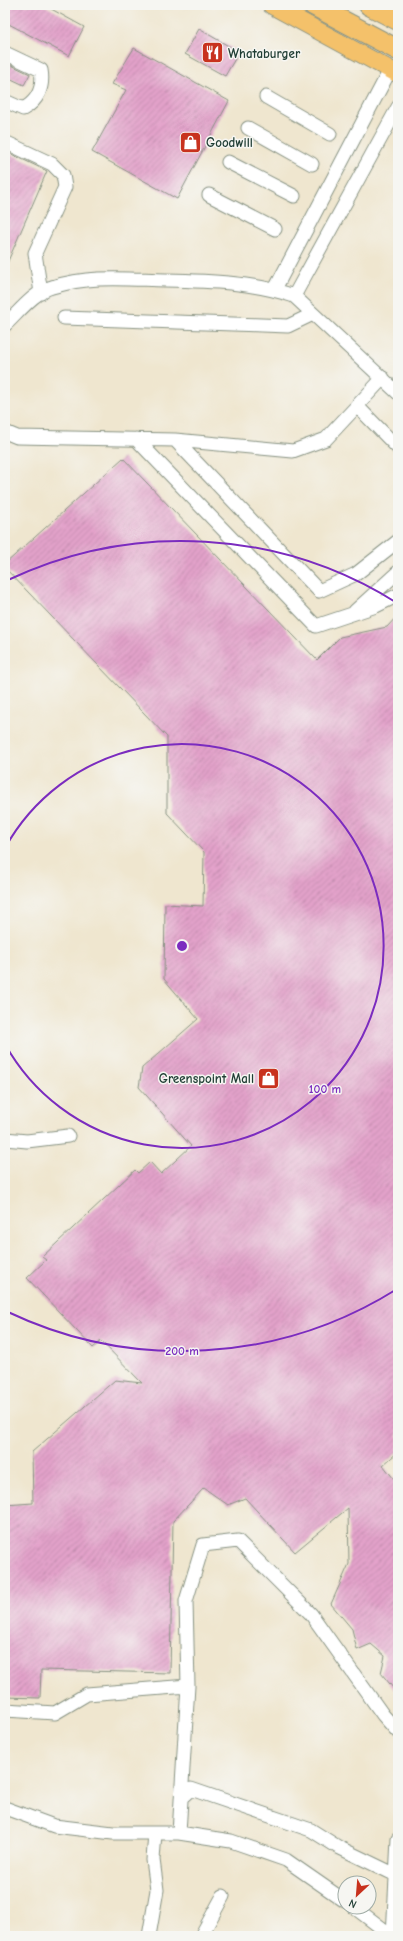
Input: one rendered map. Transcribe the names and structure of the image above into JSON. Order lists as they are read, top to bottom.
{
  "places": {
    "restaurant": ["Whataburger"],
    "shop": ["Goodwill", "Greenspoint Mall"]
  },
  "north": "bottom left",
  "rings": ["100 m", "200 m"]
}
